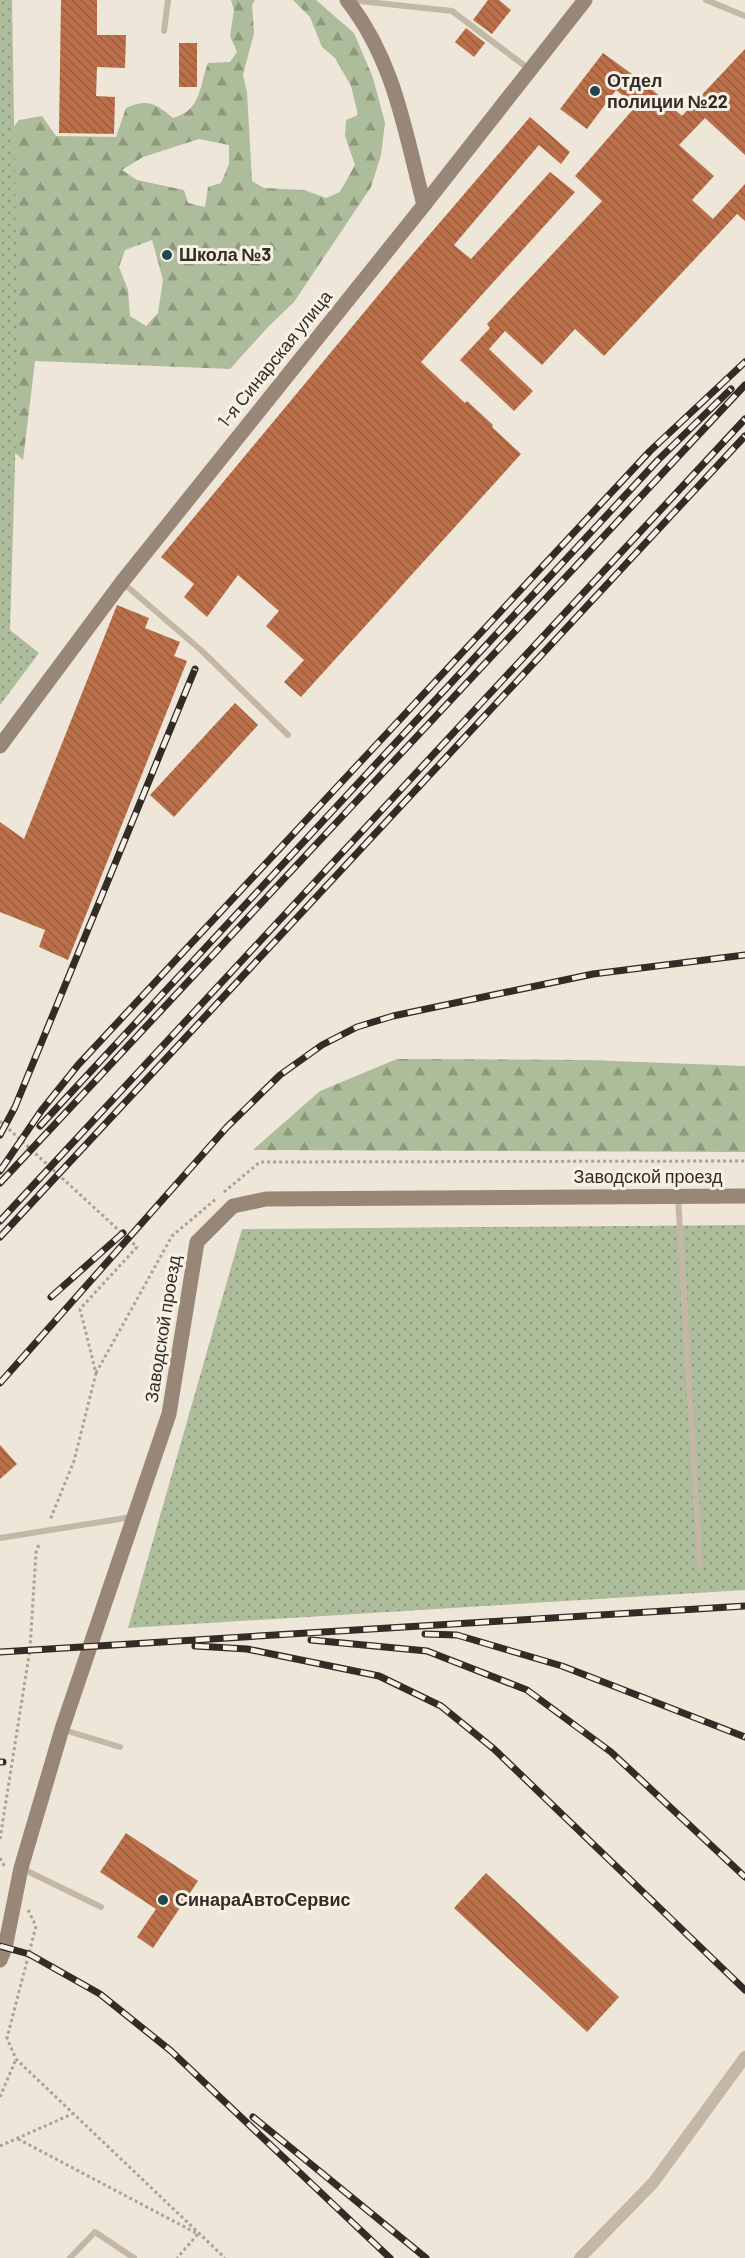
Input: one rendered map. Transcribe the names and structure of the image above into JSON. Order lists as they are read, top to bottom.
{
  "streets": {
    "street": ["1-я Синарская улица", "Заводской проезд"]
  },
  "places": ["Отдел полиции №22", "Школа №3", "СинараАвтоСервис"]
}
